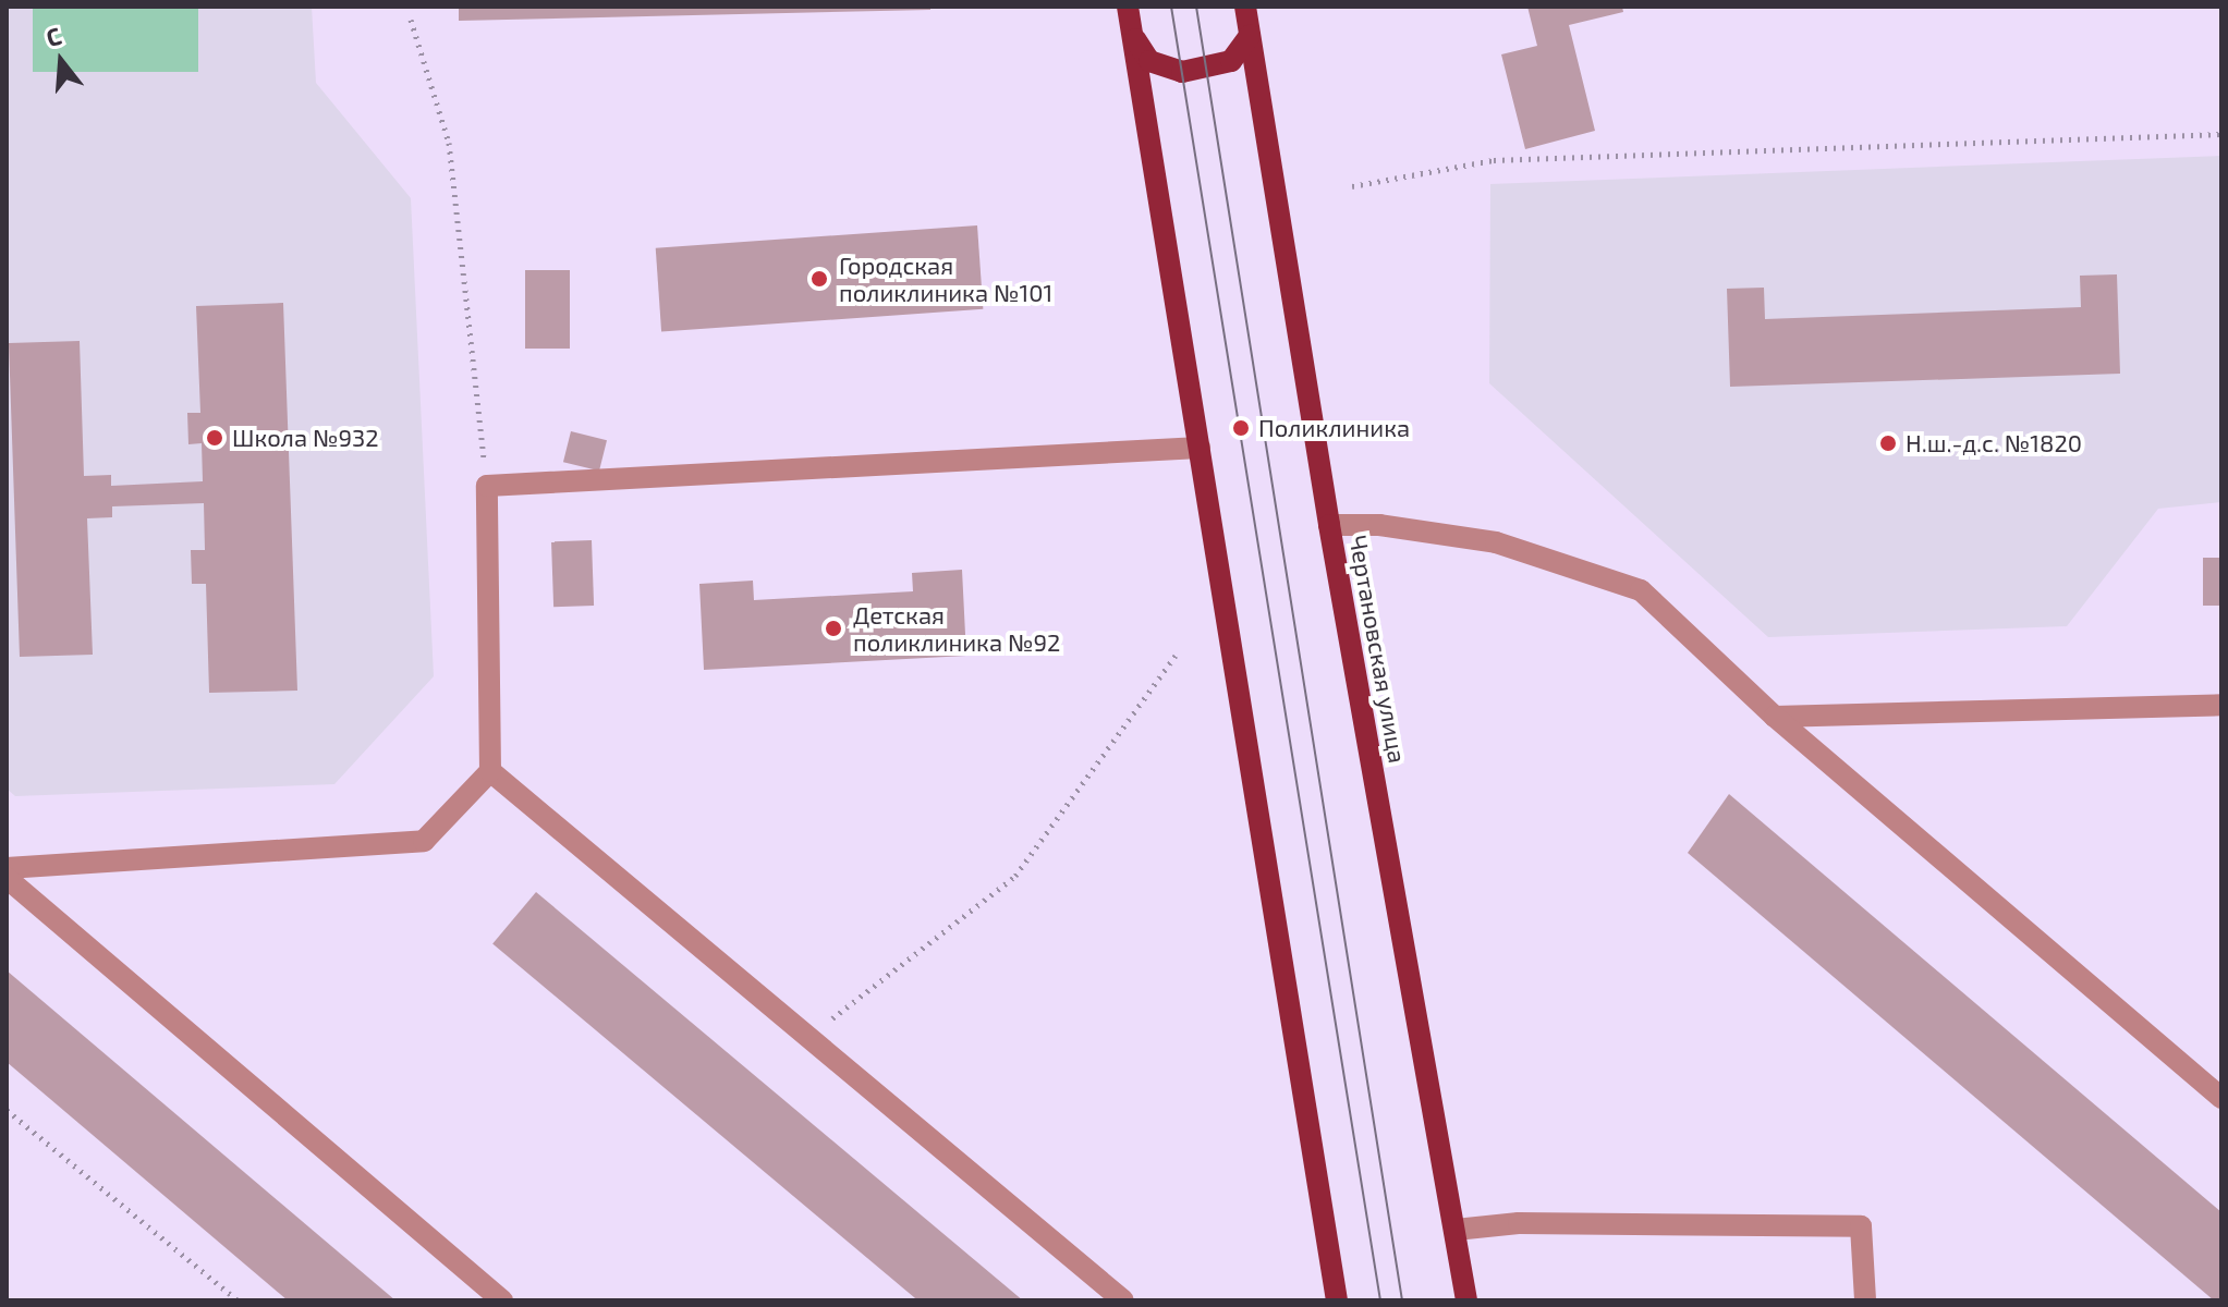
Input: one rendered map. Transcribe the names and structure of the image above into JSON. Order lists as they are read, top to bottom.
{
  "streets": {
    "main road": ["Чертановская улица"]
  },
  "places": [
    "Городская поликлиника №101",
    "Поликлиника",
    "Школа №932",
    "Н.ш.-д.с. №1820",
    "Детская поликлиника №92"
  ],
  "north": "top"
}
